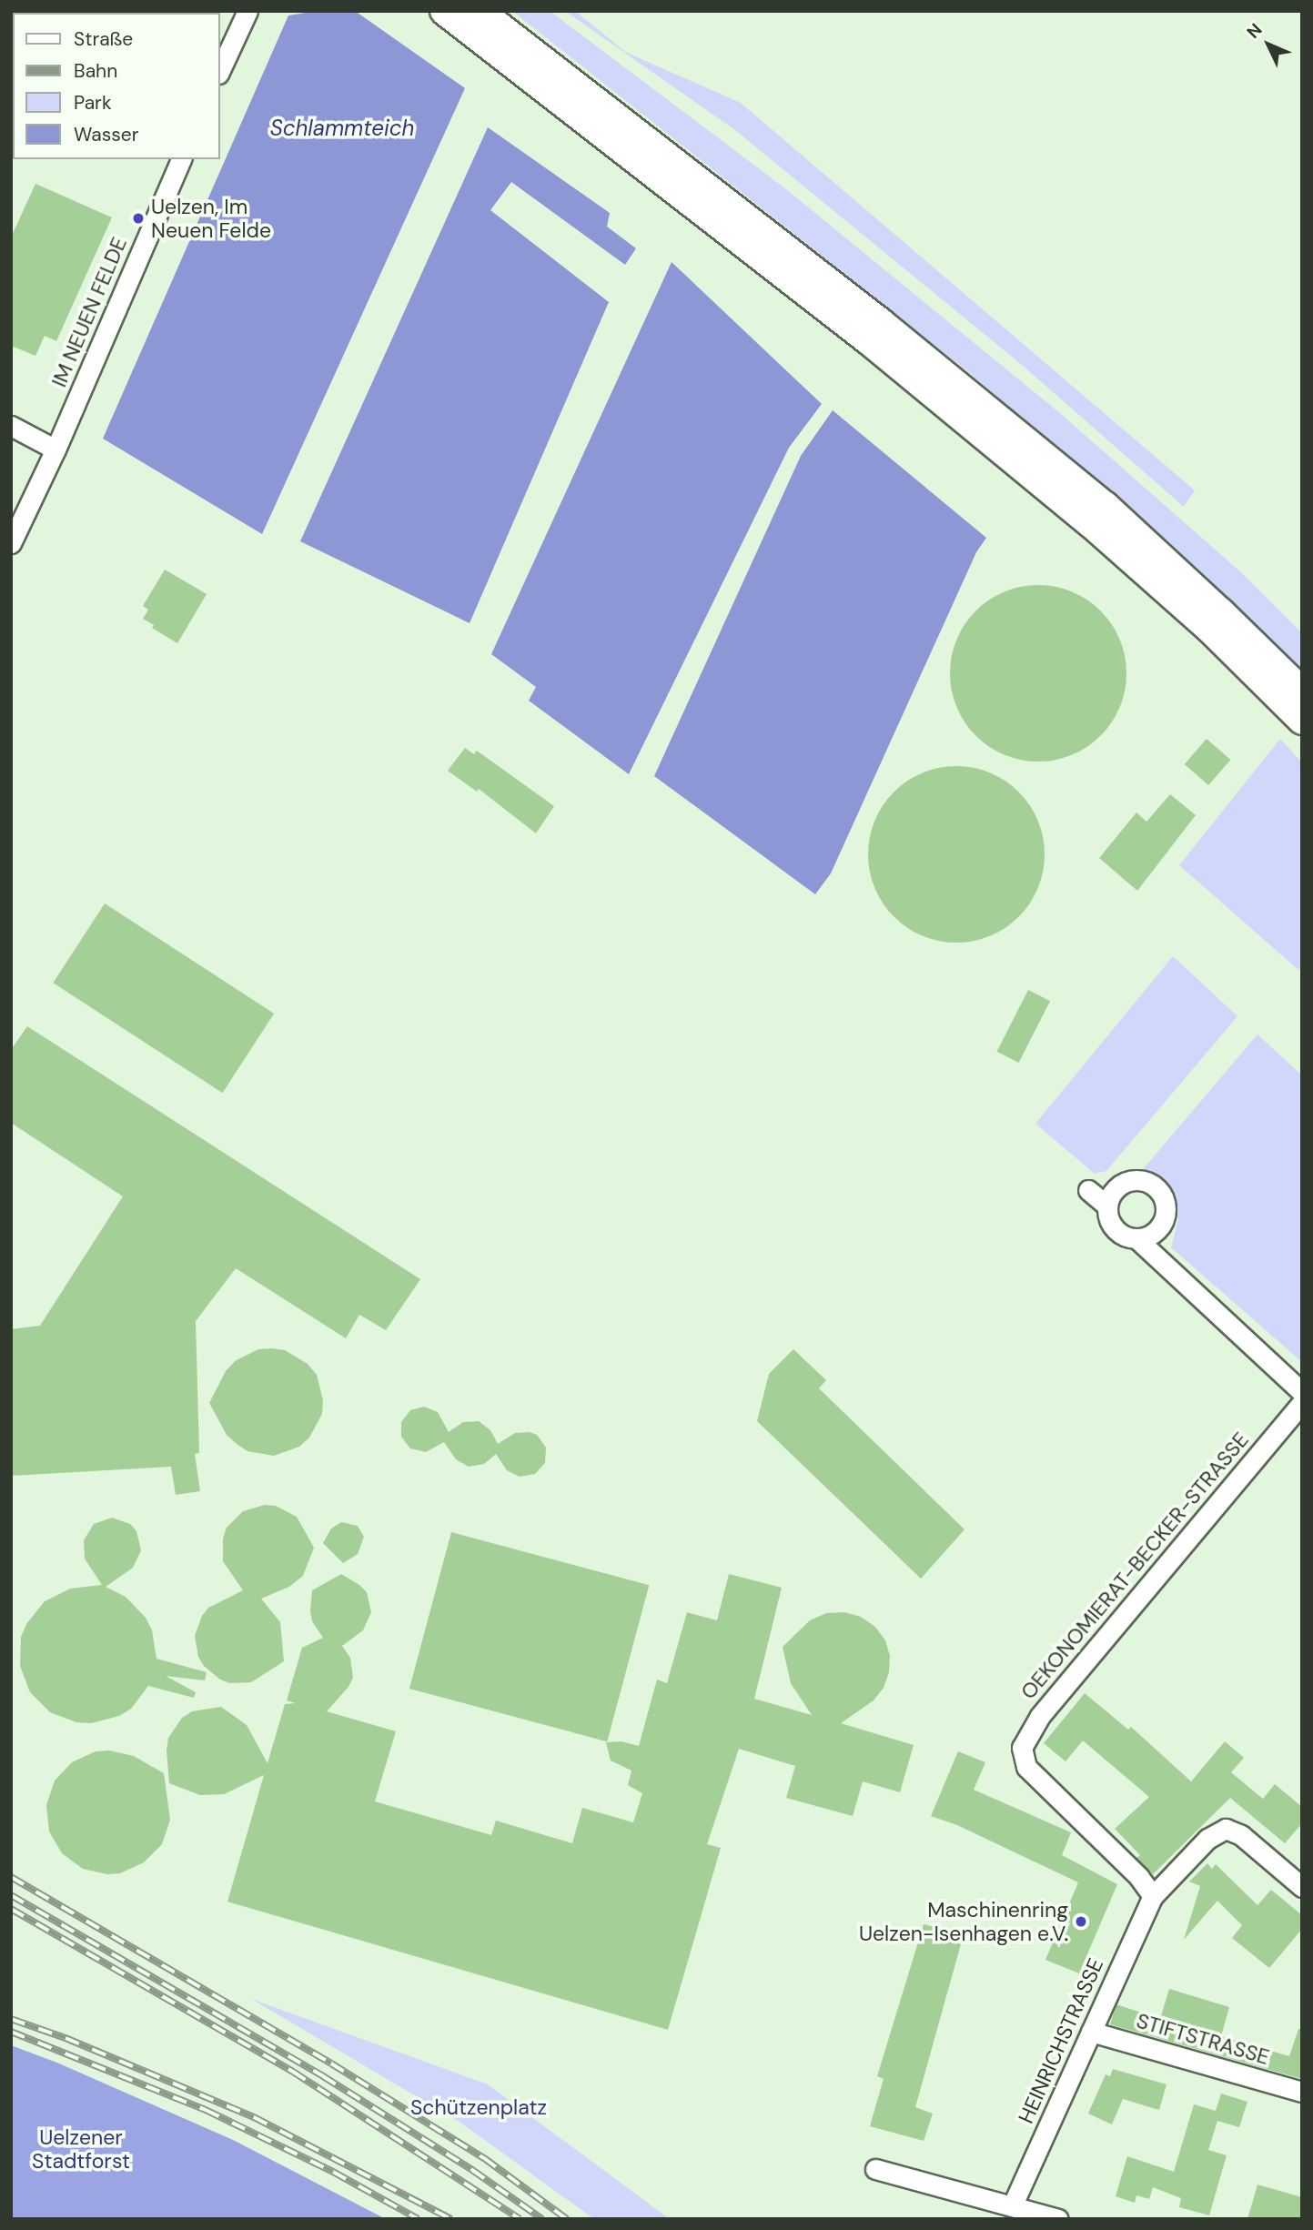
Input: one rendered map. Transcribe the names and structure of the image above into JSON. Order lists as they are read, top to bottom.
{
  "streets": {
    "street": [
      "IM NEUEN FELDE",
      "OEKONOMIERAT-BECKER-STRASSE",
      "STIFTSTRASSE",
      "HEINRICHSTRASSE"
    ]
  },
  "crossings": [
    ["OEKONOMIERAT-BECKER-STRASSE", "HEINRICHSTRASSE"],
    ["STIFTSTRASSE", "HEINRICHSTRASSE"]
  ],
  "water": ["Schlammteich"],
  "parks": ["Schützenplatz", "Uelzener Stadtforst"],
  "places": ["Uelzen, Im Neuen Felde", "Maschinenring Uelzen-Isenhagen e.V."],
  "legend": [
    "Straße",
    "Bahn",
    "Park",
    "Wasser"
  ],
  "north": "top left"
}
